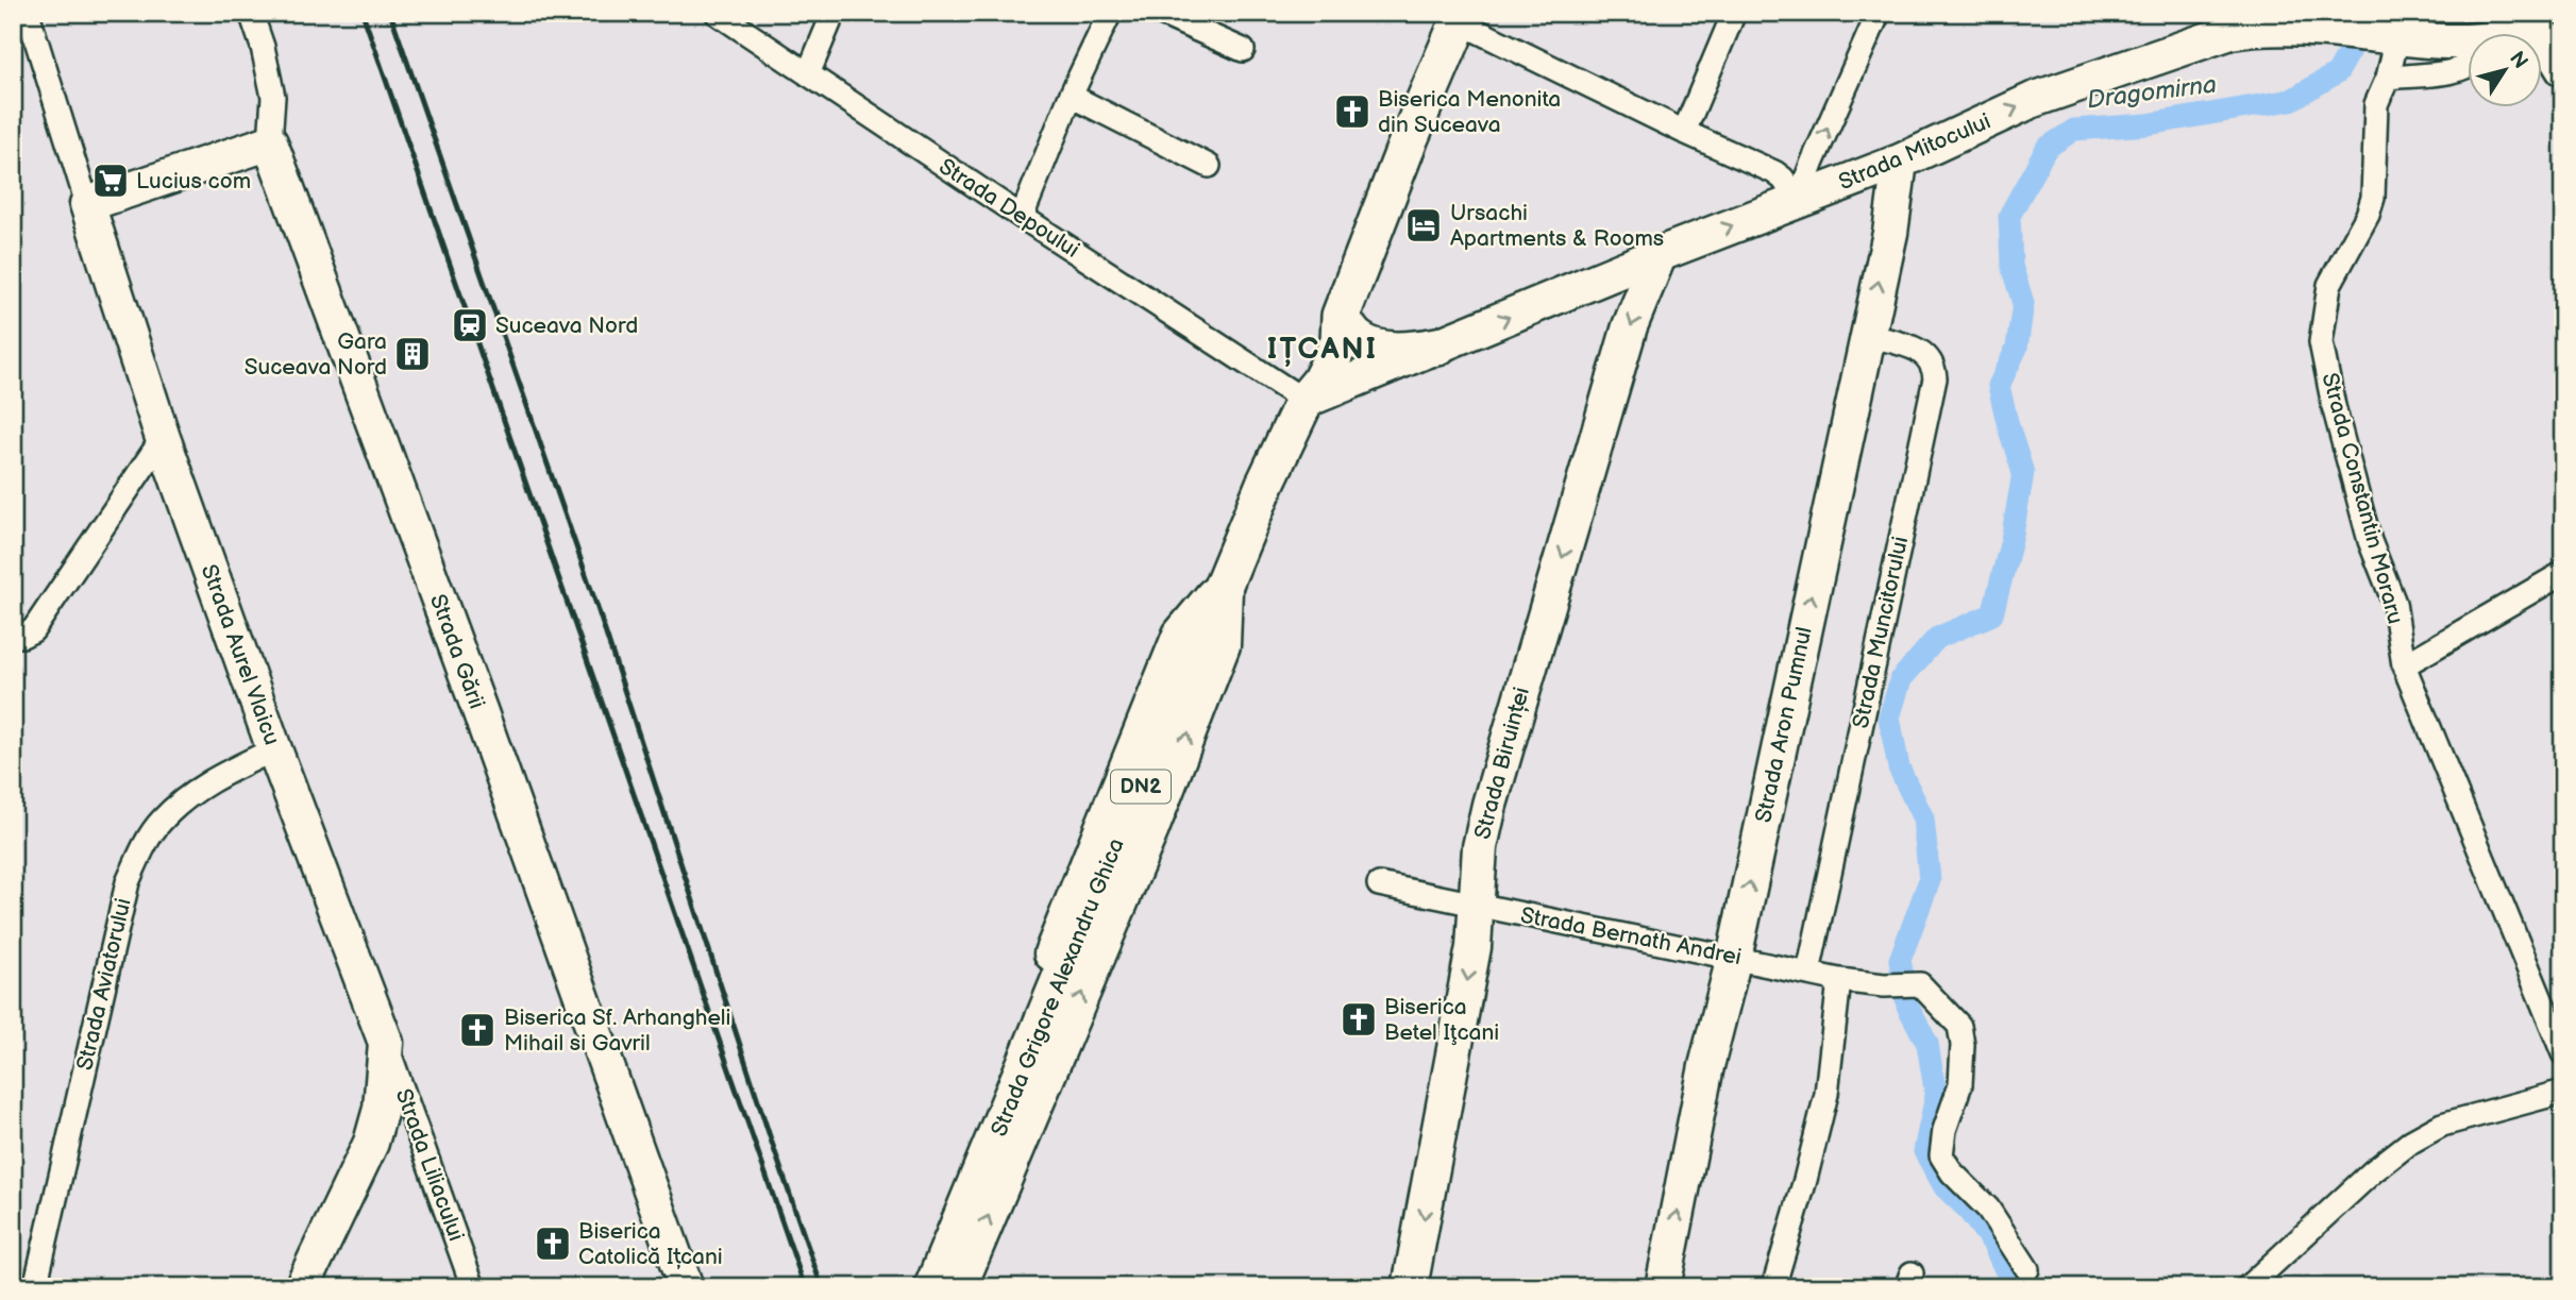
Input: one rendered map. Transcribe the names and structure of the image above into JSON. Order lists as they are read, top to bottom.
{
  "streets": {
    "main road": ["DN2", "Strada Grigore Alexandru Ghica"],
    "street": [
      "Strada Mitocului",
      "Strada Depoului",
      "Strada Constantin Moraru",
      "Strada Muncitorului",
      "Strada Gării",
      "Strada Aurel Vlaicu",
      "Strada Aron Pumnul",
      "Strada Biruinței",
      "Strada Bernath Andrei",
      "Strada Aviatorului",
      "Strada Liliacului"
    ]
  },
  "crossings": [
    ["Strada Mitocului", "Strada Depoului"],
    ["Strada Mitocului", "Strada Constantin Moraru"],
    ["Strada Mitocului", "Strada Aron Pumnul"],
    ["Strada Mitocului", "Strada Biruinței"],
    ["Strada Mitocului", "Strada Grigore Alexandru Ghica"],
    ["Strada Depoului", "Strada Grigore Alexandru Ghica"],
    ["Strada Muncitorului", "Strada Aron Pumnul"],
    ["Strada Muncitorului", "Strada Bernath Andrei"],
    ["Strada Aurel Vlaicu", "Strada Aviatorului"],
    ["Strada Aurel Vlaicu", "Strada Liliacului"],
    ["Strada Aron Pumnul", "Strada Bernath Andrei"],
    ["Strada Biruinței", "Strada Bernath Andrei"]
  ],
  "one_way": ["Strada Mitocului", "Strada Biruinței"],
  "districts": ["IȚCANI"],
  "water": ["Dragomirna"],
  "places": {
    "church": [
      "Biserica Menonita din Suceava",
      "Biserica Betel Iţcani",
      "Biserica Sf. Arhangheli Mihail si Gavril",
      "Biserica Catolică Ițcani"
    ],
    "supermarket": ["Lucius com"],
    "hotel": ["Ursachi Apartments & Rooms"],
    "station": ["Suceava Nord"],
    "building": ["Gara Suceava Nord"]
  },
  "north": "top right"
}
